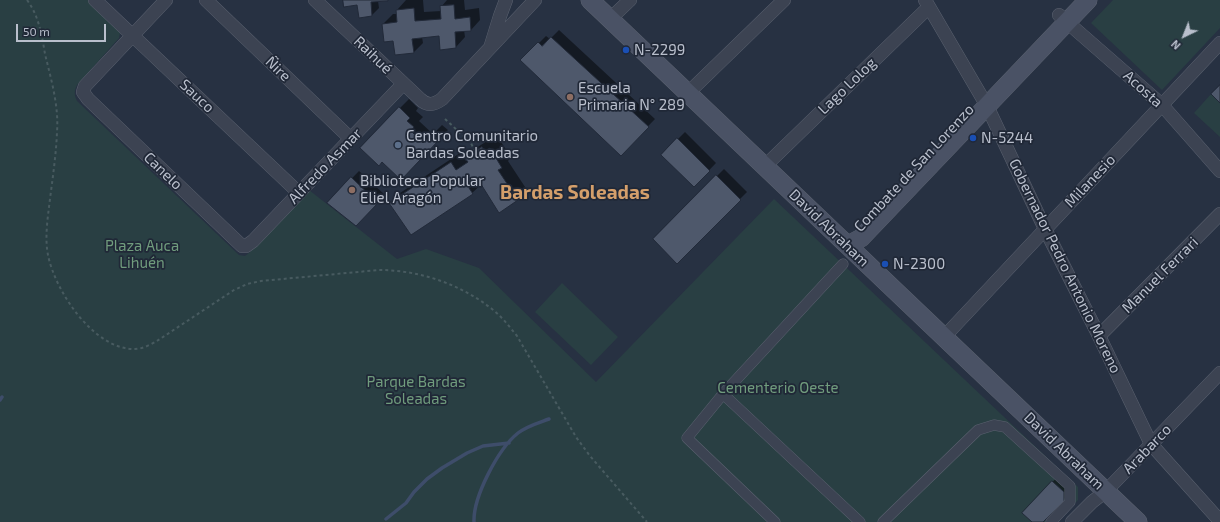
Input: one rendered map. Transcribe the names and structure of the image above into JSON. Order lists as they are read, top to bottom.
{
  "streets": {
    "main road": ["Combate de San Lorenzo", "David Abraham"],
    "street": [
      "Raihué",
      "Ñire",
      "Lago Lolog",
      "Acosta",
      "Sauco",
      "Alfredo Asmar",
      "Canelo",
      "Milanesio",
      "Gobernador Pedro Antonio Moreno",
      "Manuel Ferrari",
      "Arabarco"
    ]
  },
  "crossings": [
    ["Raihué", "Alfredo Asmar"],
    ["Ñire", "Alfredo Asmar"],
    ["Lago Lolog", "David Abraham"],
    ["Lago Lolog", "Gobernador Pedro Antonio Moreno"],
    ["Acosta", "Combate de San Lorenzo"],
    ["Acosta", "Milanesio"],
    ["Sauco", "Alfredo Asmar"],
    ["Sauco", "Canelo"],
    ["Alfredo Asmar", "Canelo"],
    ["Combate de San Lorenzo", "David Abraham"],
    ["Combate de San Lorenzo", "Gobernador Pedro Antonio Moreno"],
    ["Milanesio", "David Abraham"],
    ["Milanesio", "Gobernador Pedro Antonio Moreno"],
    ["David Abraham", "Arabarco"],
    ["Gobernador Pedro Antonio Moreno", "Manuel Ferrari"],
    ["Gobernador Pedro Antonio Moreno", "Arabarco"]
  ],
  "districts": ["Bardas Soleadas"],
  "parks": ["Plaza Auca Lihuén", "Parque Bardas Soleadas", "Cementerio Oeste"],
  "places": [
    "N-2299",
    "Escuela Primaria N° 289",
    "N-5244",
    "Centro Comunitario Bardas Soleadas",
    "Biblioteca Popular Eliel Aragón",
    "N-2300"
  ],
  "scale_bar": "50 m",
  "north": "bottom left"
}
